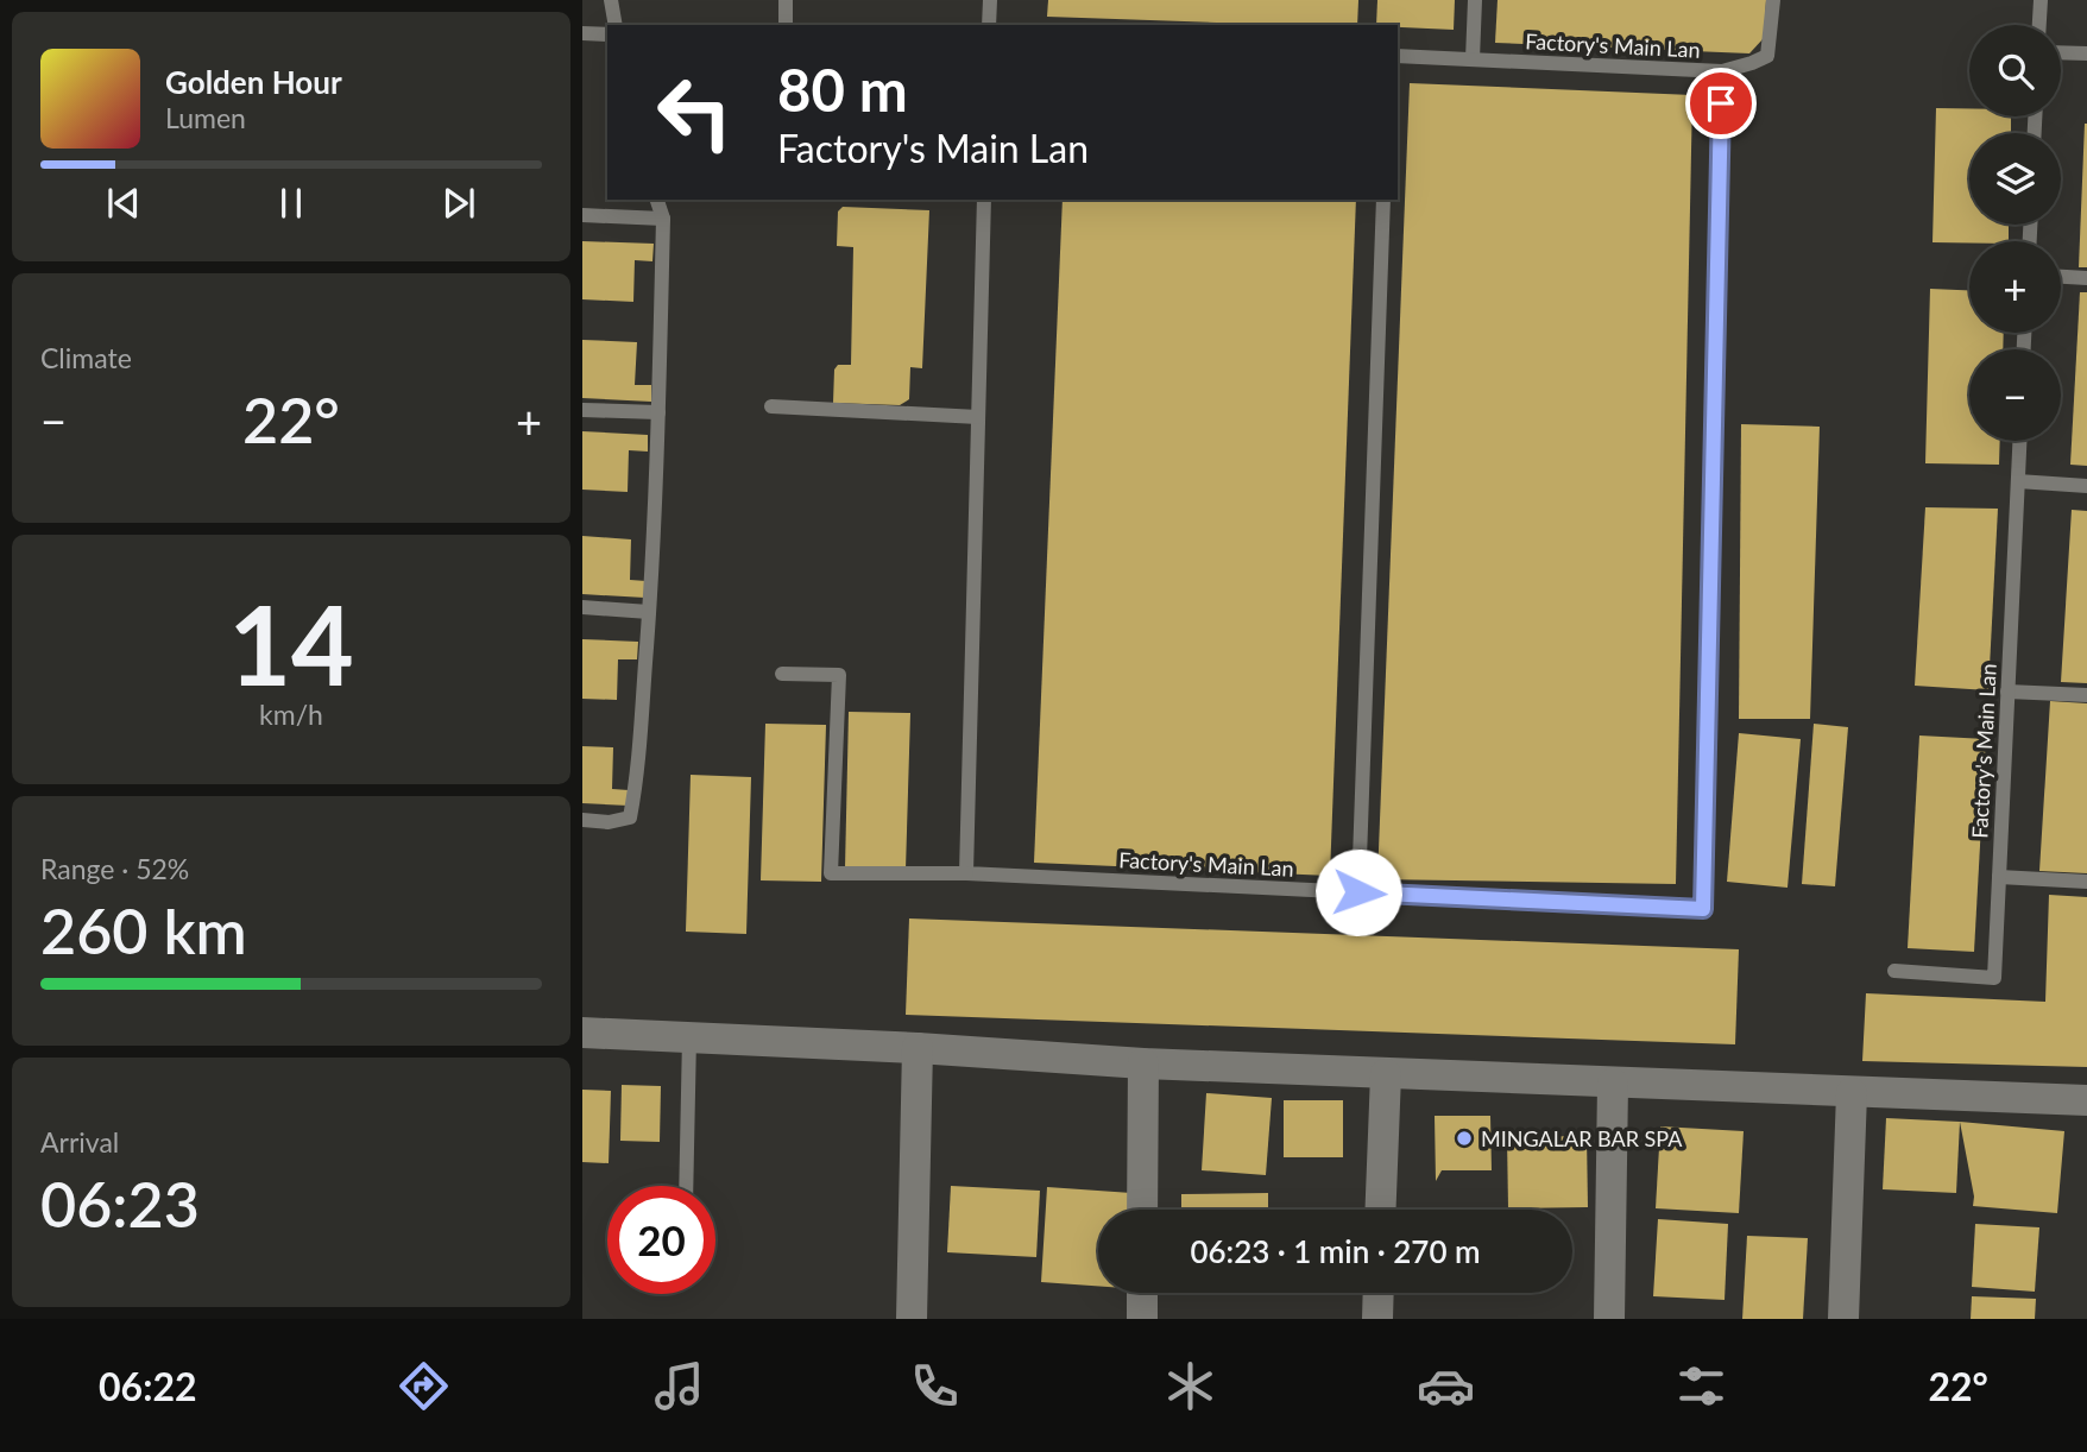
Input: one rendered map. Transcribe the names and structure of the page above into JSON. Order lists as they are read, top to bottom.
{
  "streets": {
    "lane": ["Factory's Main Lan"]
  },
  "places": ["MINGALAR BAR SPA"],
  "page": {
    "map_buttons": ["+", "−"],
    "turn": ["80 m", "Factory's Main Lan"],
    "song": ["Golden Hour", "Lumen"],
    "tile": [
      "Climate",
      ["14", "km/h"],
      ["Range · 52%", "260 km"],
      ["Arrival", "06:23"]
    ],
    "heat": ["−", "22°", "+"],
    "limit": "20",
    "trip": "06:23 · 1 min · 270 m",
    "tabs": ["06:22", "22°"]
  }
}
